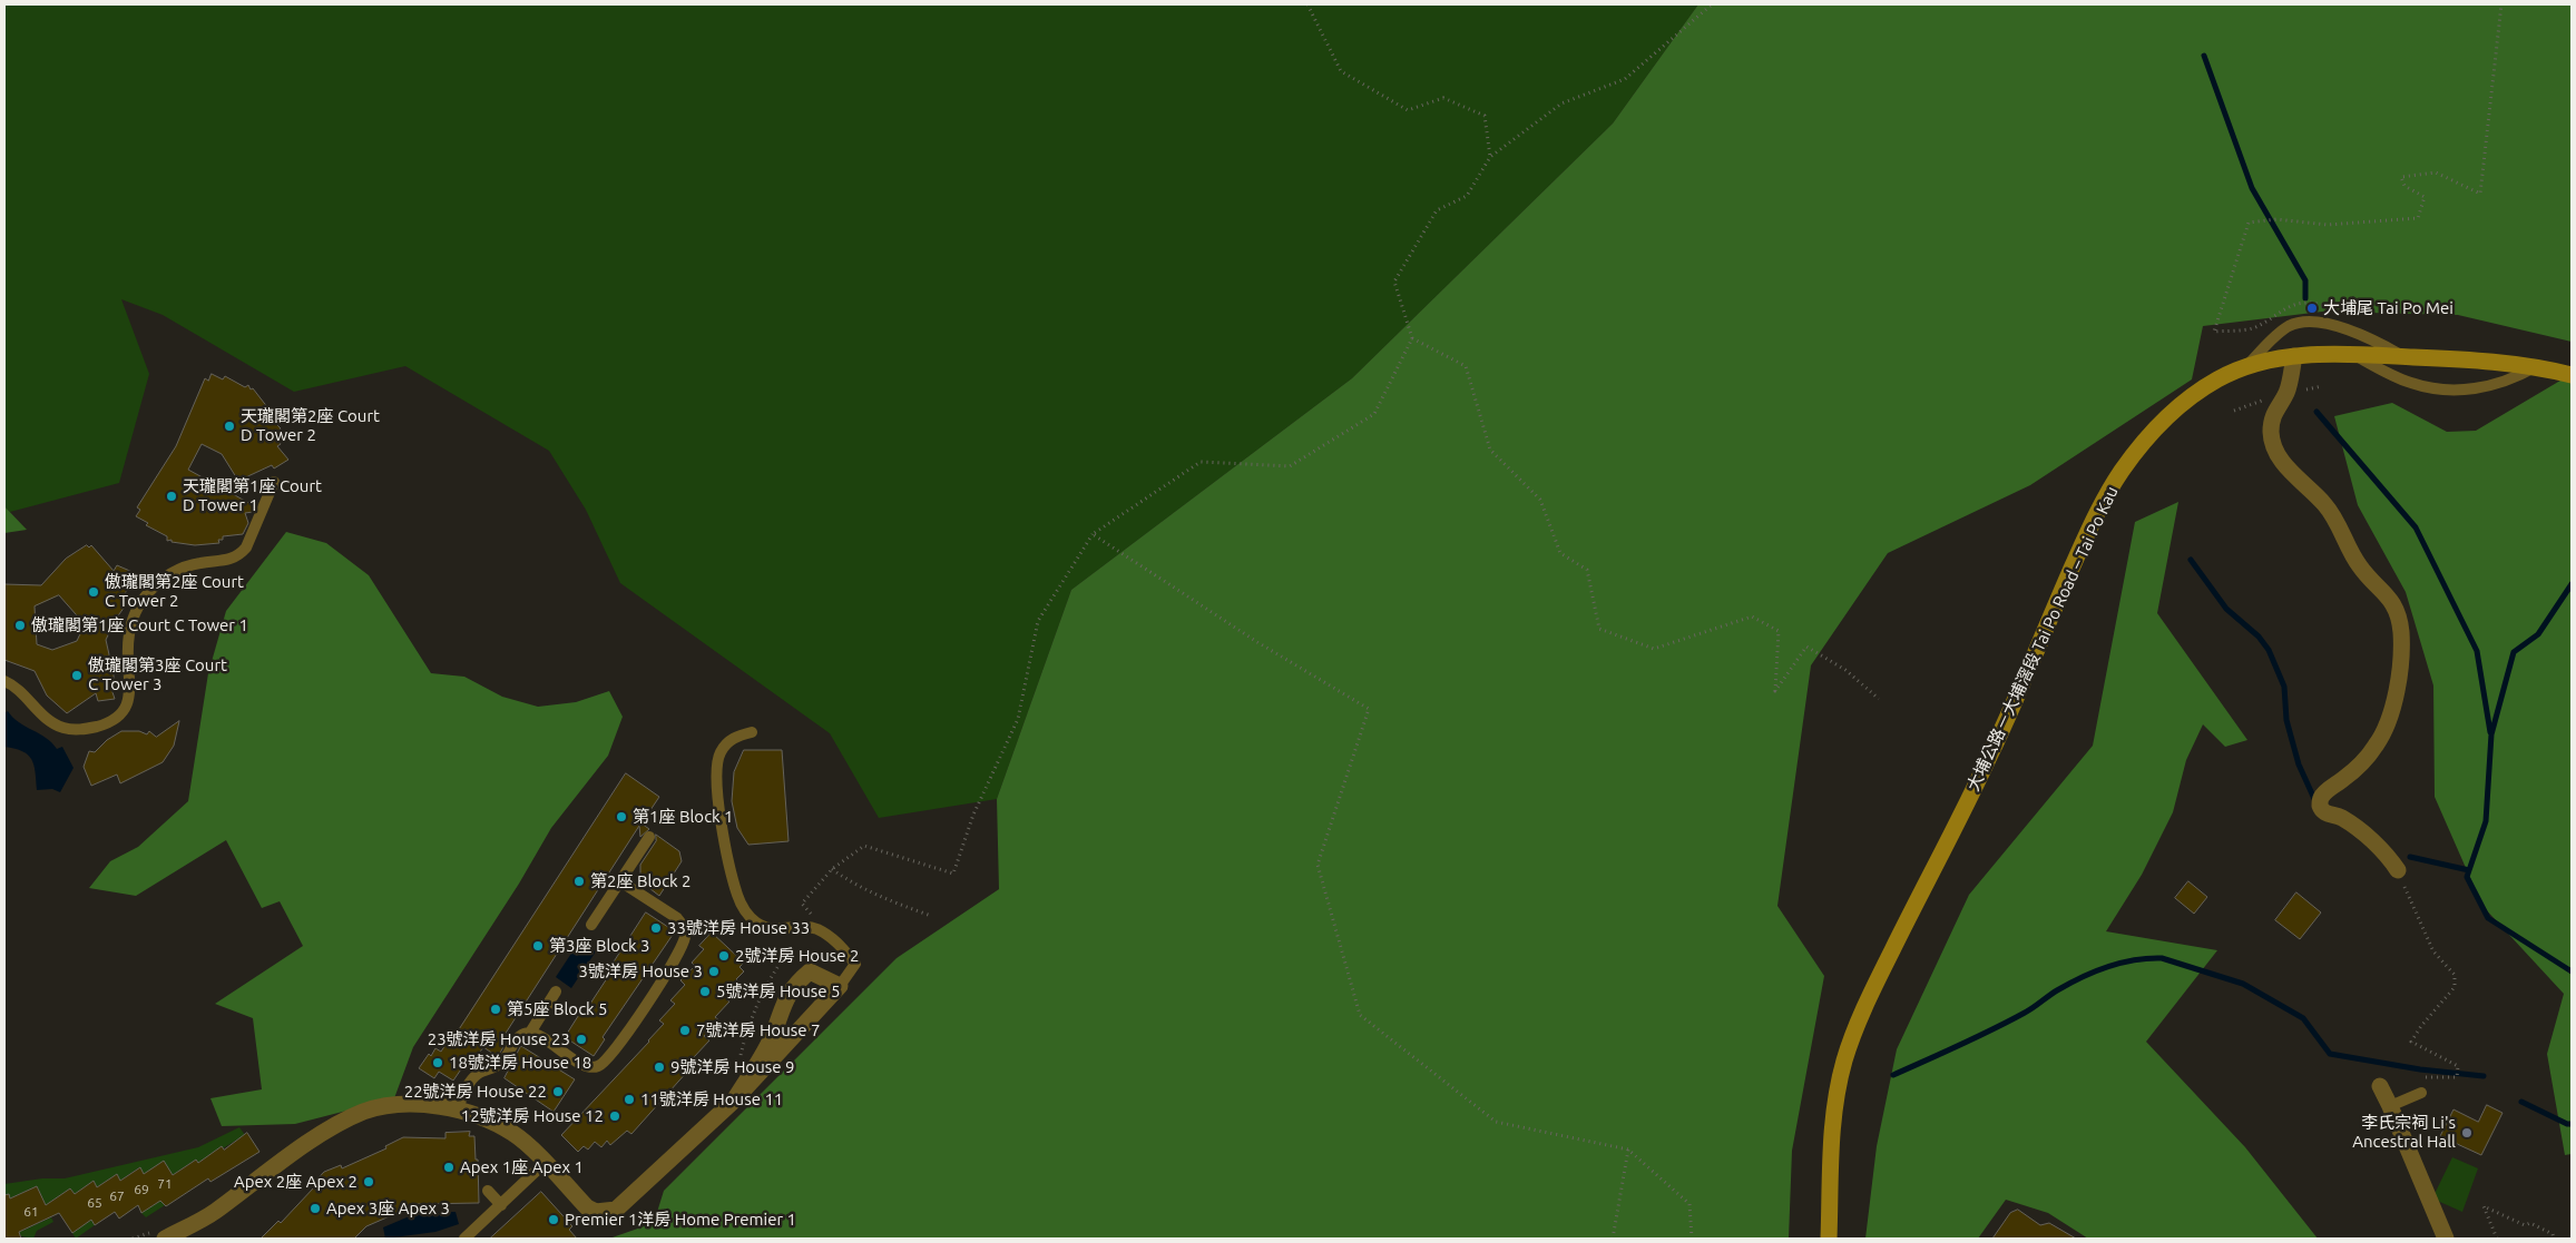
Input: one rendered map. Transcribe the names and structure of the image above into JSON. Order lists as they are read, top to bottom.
{
  "streets": {
    "main road": ["大埔公路－大埔滘段 Tai Po Road – Tai Po Kau"]
  },
  "places": [
    "大埔尾 Tai Po Mei",
    "天瓏閣第2座 Court D Tower 2",
    "天瓏閣第1座 Court D Tower 1",
    "傲瓏閣第2座 Court C Tower 2",
    "傲瓏閣第1座 Court C Tower 1",
    "傲瓏閣第3座 Court C Tower 3",
    "第1座 Block 1",
    "第2座 Block 2",
    "33號洋房 House 33",
    "第3座 Block 3",
    "2號洋房 House 2",
    "3號洋房 House 3",
    "5號洋房 House 5",
    "第5座 Block 5",
    "7號洋房 House 7",
    "23號洋房 House 23",
    "18號洋房 House 18",
    "9號洋房 House 9",
    "22號洋房 House 22",
    "11號洋房 House 11",
    "12號洋房 House 12",
    "李氏宗祠 Li's Ancestral Hall",
    "Apex 1座 Apex 1",
    "Apex 2座 Apex 2",
    "Apex 3座 Apex 3",
    "Premier 1洋房 Home Premier 1"
  ],
  "house_numbers": [
    "71",
    "69",
    "67",
    "65",
    "61"
  ]
}
